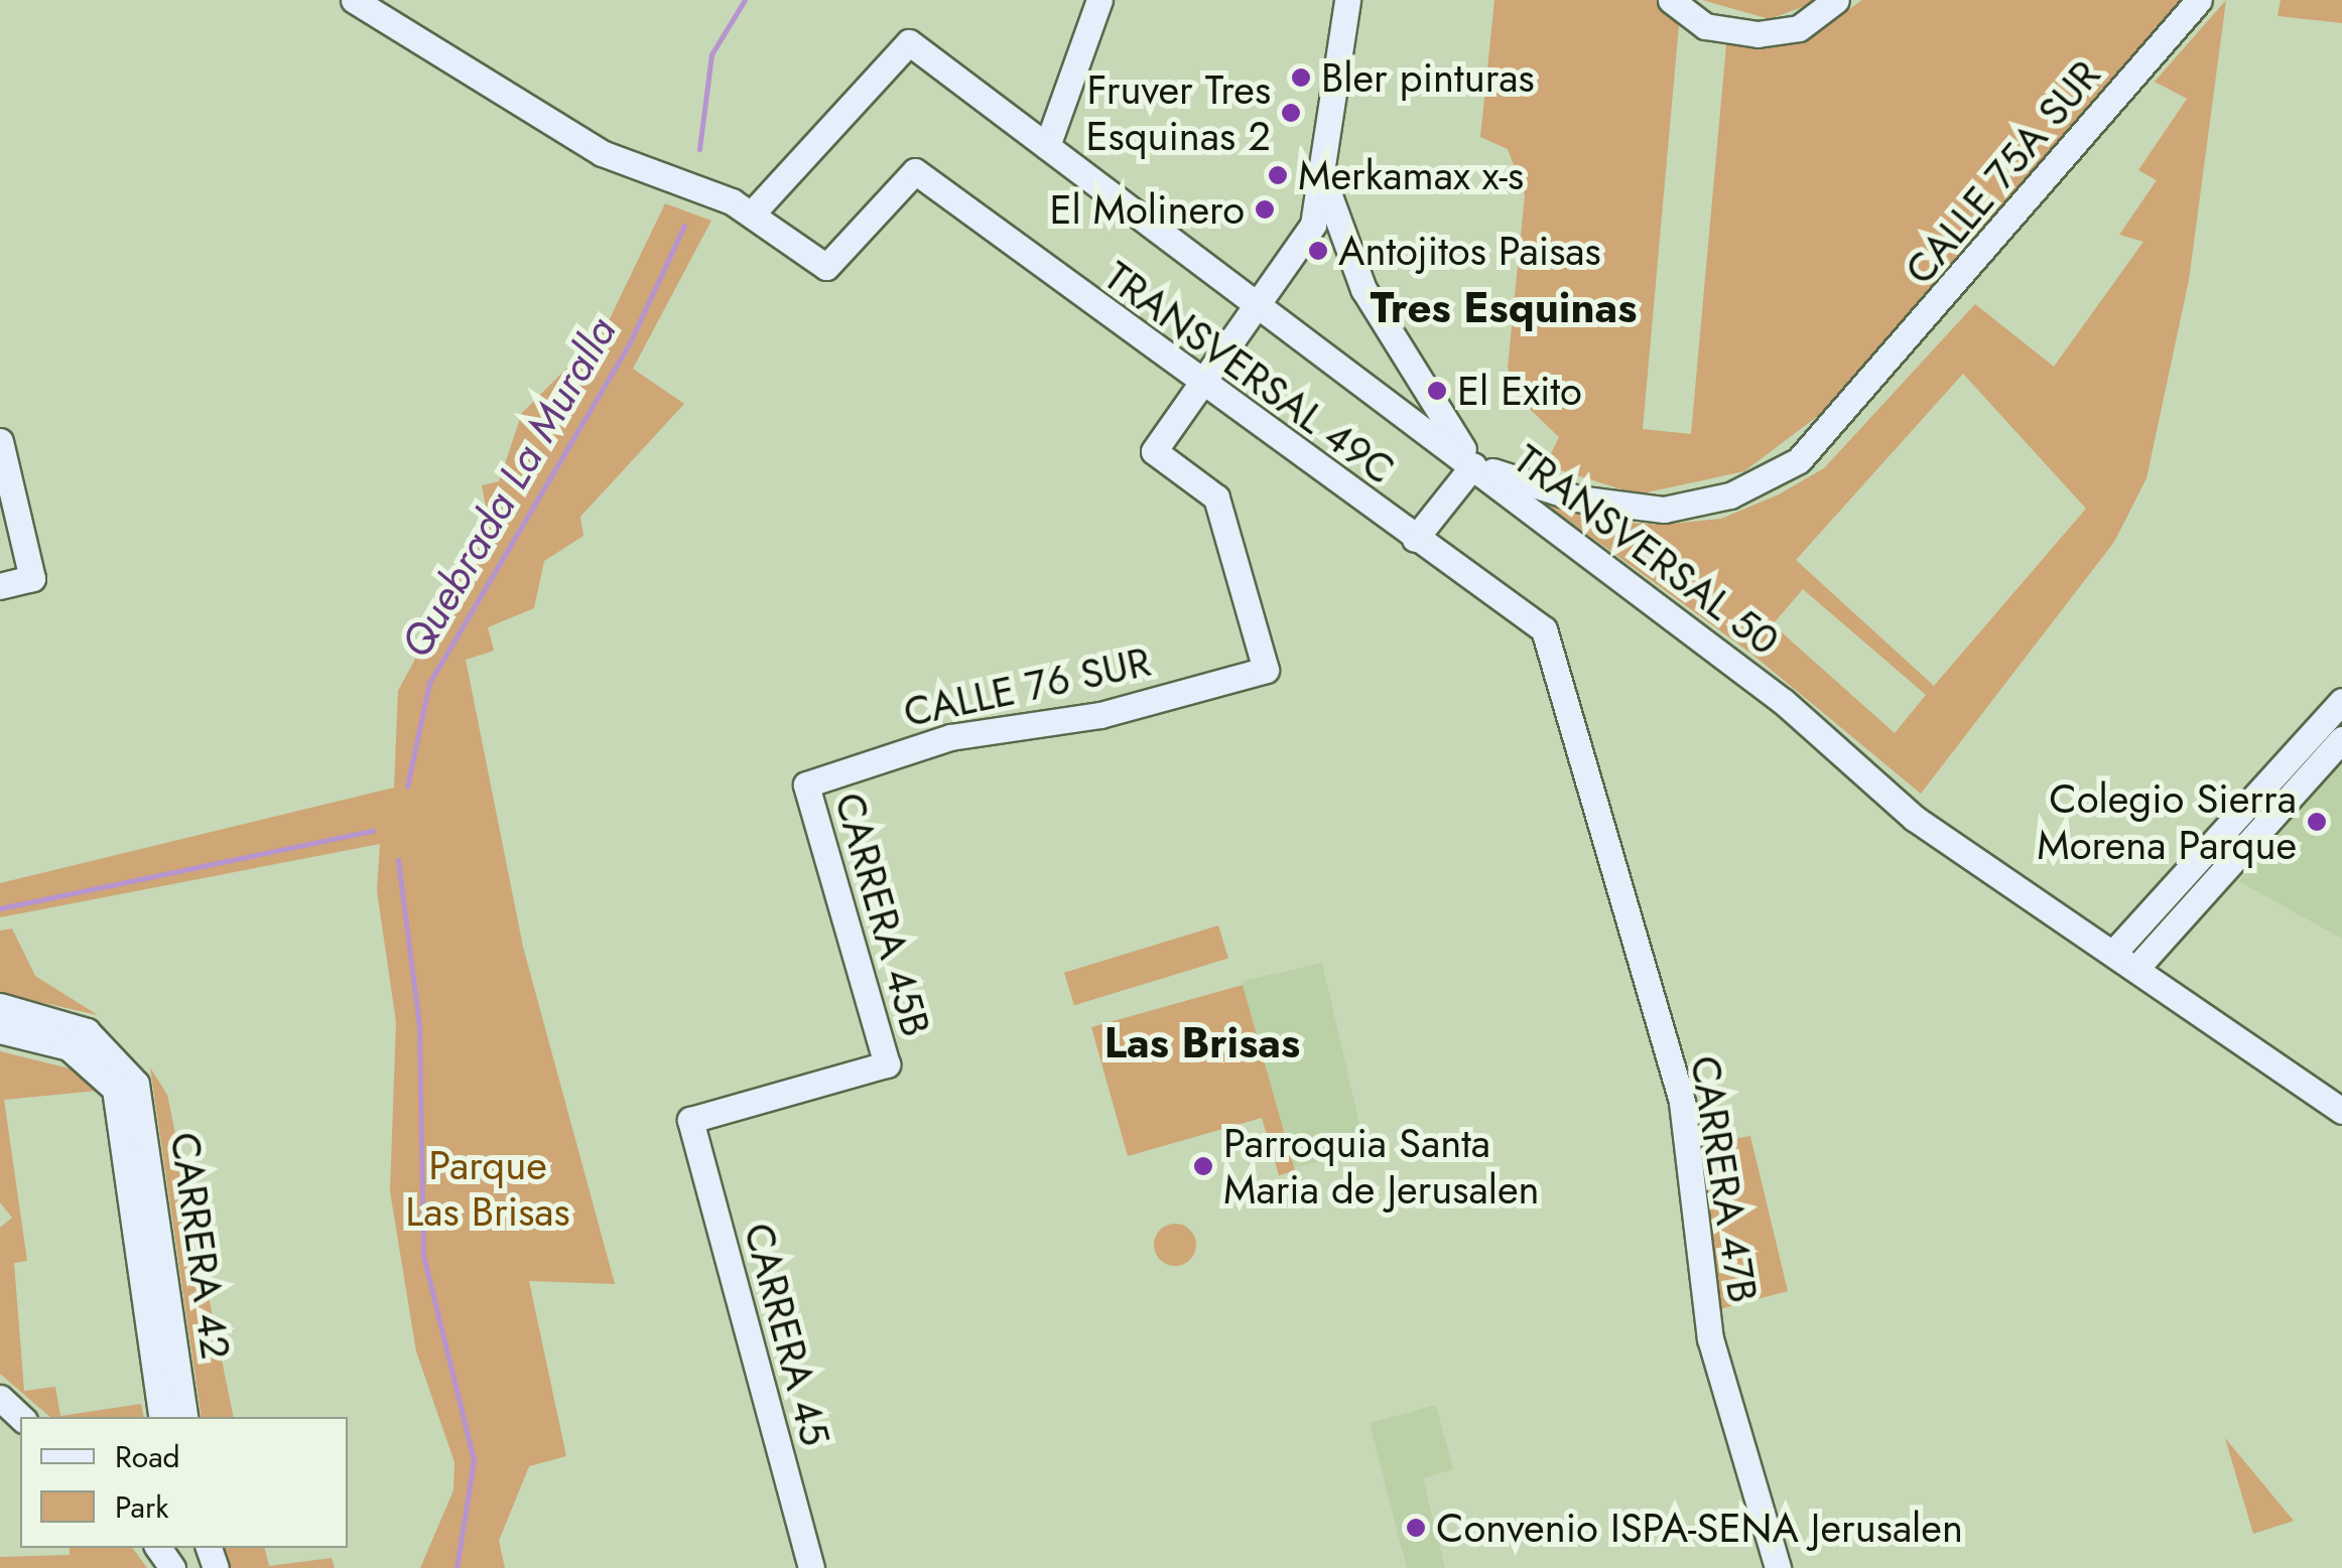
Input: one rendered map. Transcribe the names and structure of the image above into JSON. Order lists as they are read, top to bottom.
{
  "streets": {
    "street": [
      "CALLE 75A SUR",
      "TRANSVERSAL 49C",
      "TRANSVERSAL 50",
      "CALLE 76 SUR",
      "CARRERA 45B",
      "CARRERA 47B",
      "CARRERA 42",
      "CARRERA 45"
    ]
  },
  "crossings": [
    ["CALLE 75A SUR", "TRANSVERSAL 50"],
    ["TRANSVERSAL 49C", "TRANSVERSAL 50"],
    ["TRANSVERSAL 49C", "CALLE 76 SUR"],
    ["TRANSVERSAL 49C", "CARRERA 47B"],
    ["CALLE 76 SUR", "CARRERA 45B"],
    ["CARRERA 45B", "CARRERA 45"]
  ],
  "districts": ["Tres Esquinas", "Las Brisas"],
  "water": ["Quebrada La Muralla"],
  "parks": ["Parque Las Brisas"],
  "places": [
    "Bler pinturas",
    "Fruver Tres Esquinas 2",
    "Merkamax x-s",
    "El Molinero",
    "Antojitos Paisas",
    "El Exito",
    "Colegio Sierra Morena Parque",
    "Parroquia Santa Maria de Jerusalen",
    "Convenio ISPA-SENA Jerusalen"
  ],
  "legend": ["Road", "Park"]
}
